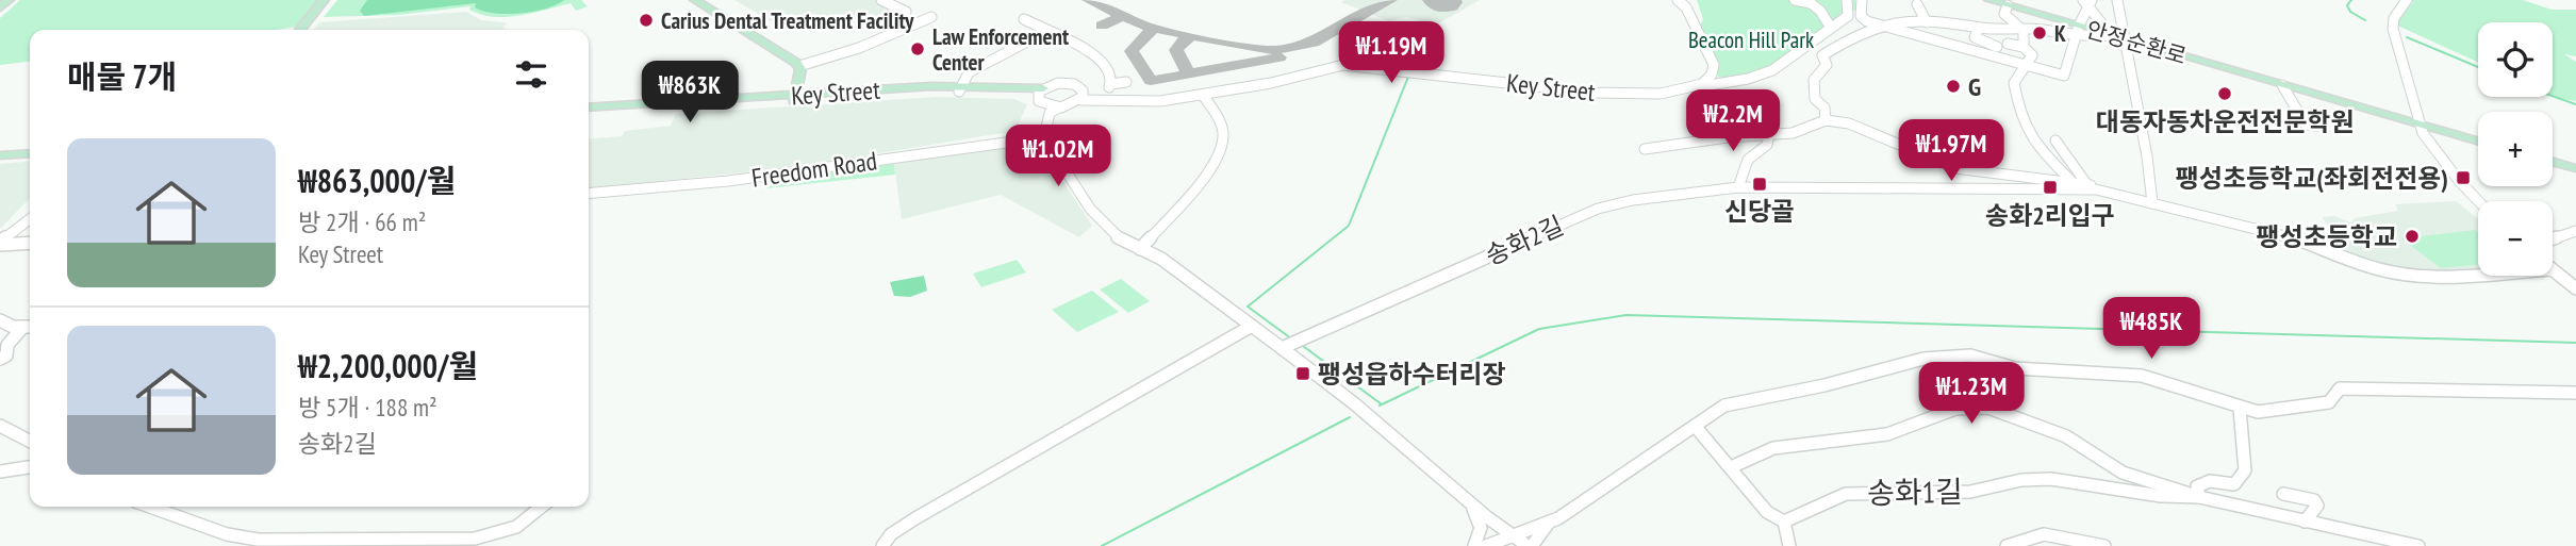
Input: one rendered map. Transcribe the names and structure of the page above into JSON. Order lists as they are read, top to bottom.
{
  "streets": {
    "main road": ["안정순환로", "Key Street"],
    "street": ["Freedom Road", "송화2길", "송화1길"]
  },
  "parks": ["Beacon Hill Park"],
  "places": {
    "other": [
      "Carius Dental Treatment Facility",
      "K",
      "Law Enforcement Center",
      "G",
      "대동자동차운전전문학원",
      "팽성초등학교"
    ],
    "transit": [
      "팽성초등학교(좌회전전용)",
      "신당골",
      "송화2리입구",
      "팽성읍하수터리장"
    ]
  },
  "page": {
    "price": [
      "₩1.19M",
      "₩863K",
      "₩2.2M",
      "₩1.97M",
      "₩1.02M",
      "₩485K",
      "₩1.23M"
    ],
    "map_buttons": ["+", "−"],
    "heading": "매물 7개",
    "list": [
      {
        "name": "₩863,000/월",
        "note": "방 2개 · 66 m² · Key Street"
      },
      {
        "name": "₩2,200,000/월",
        "note": "방 5개 · 188 m² · 송화2길"
      }
    ]
  }
}
